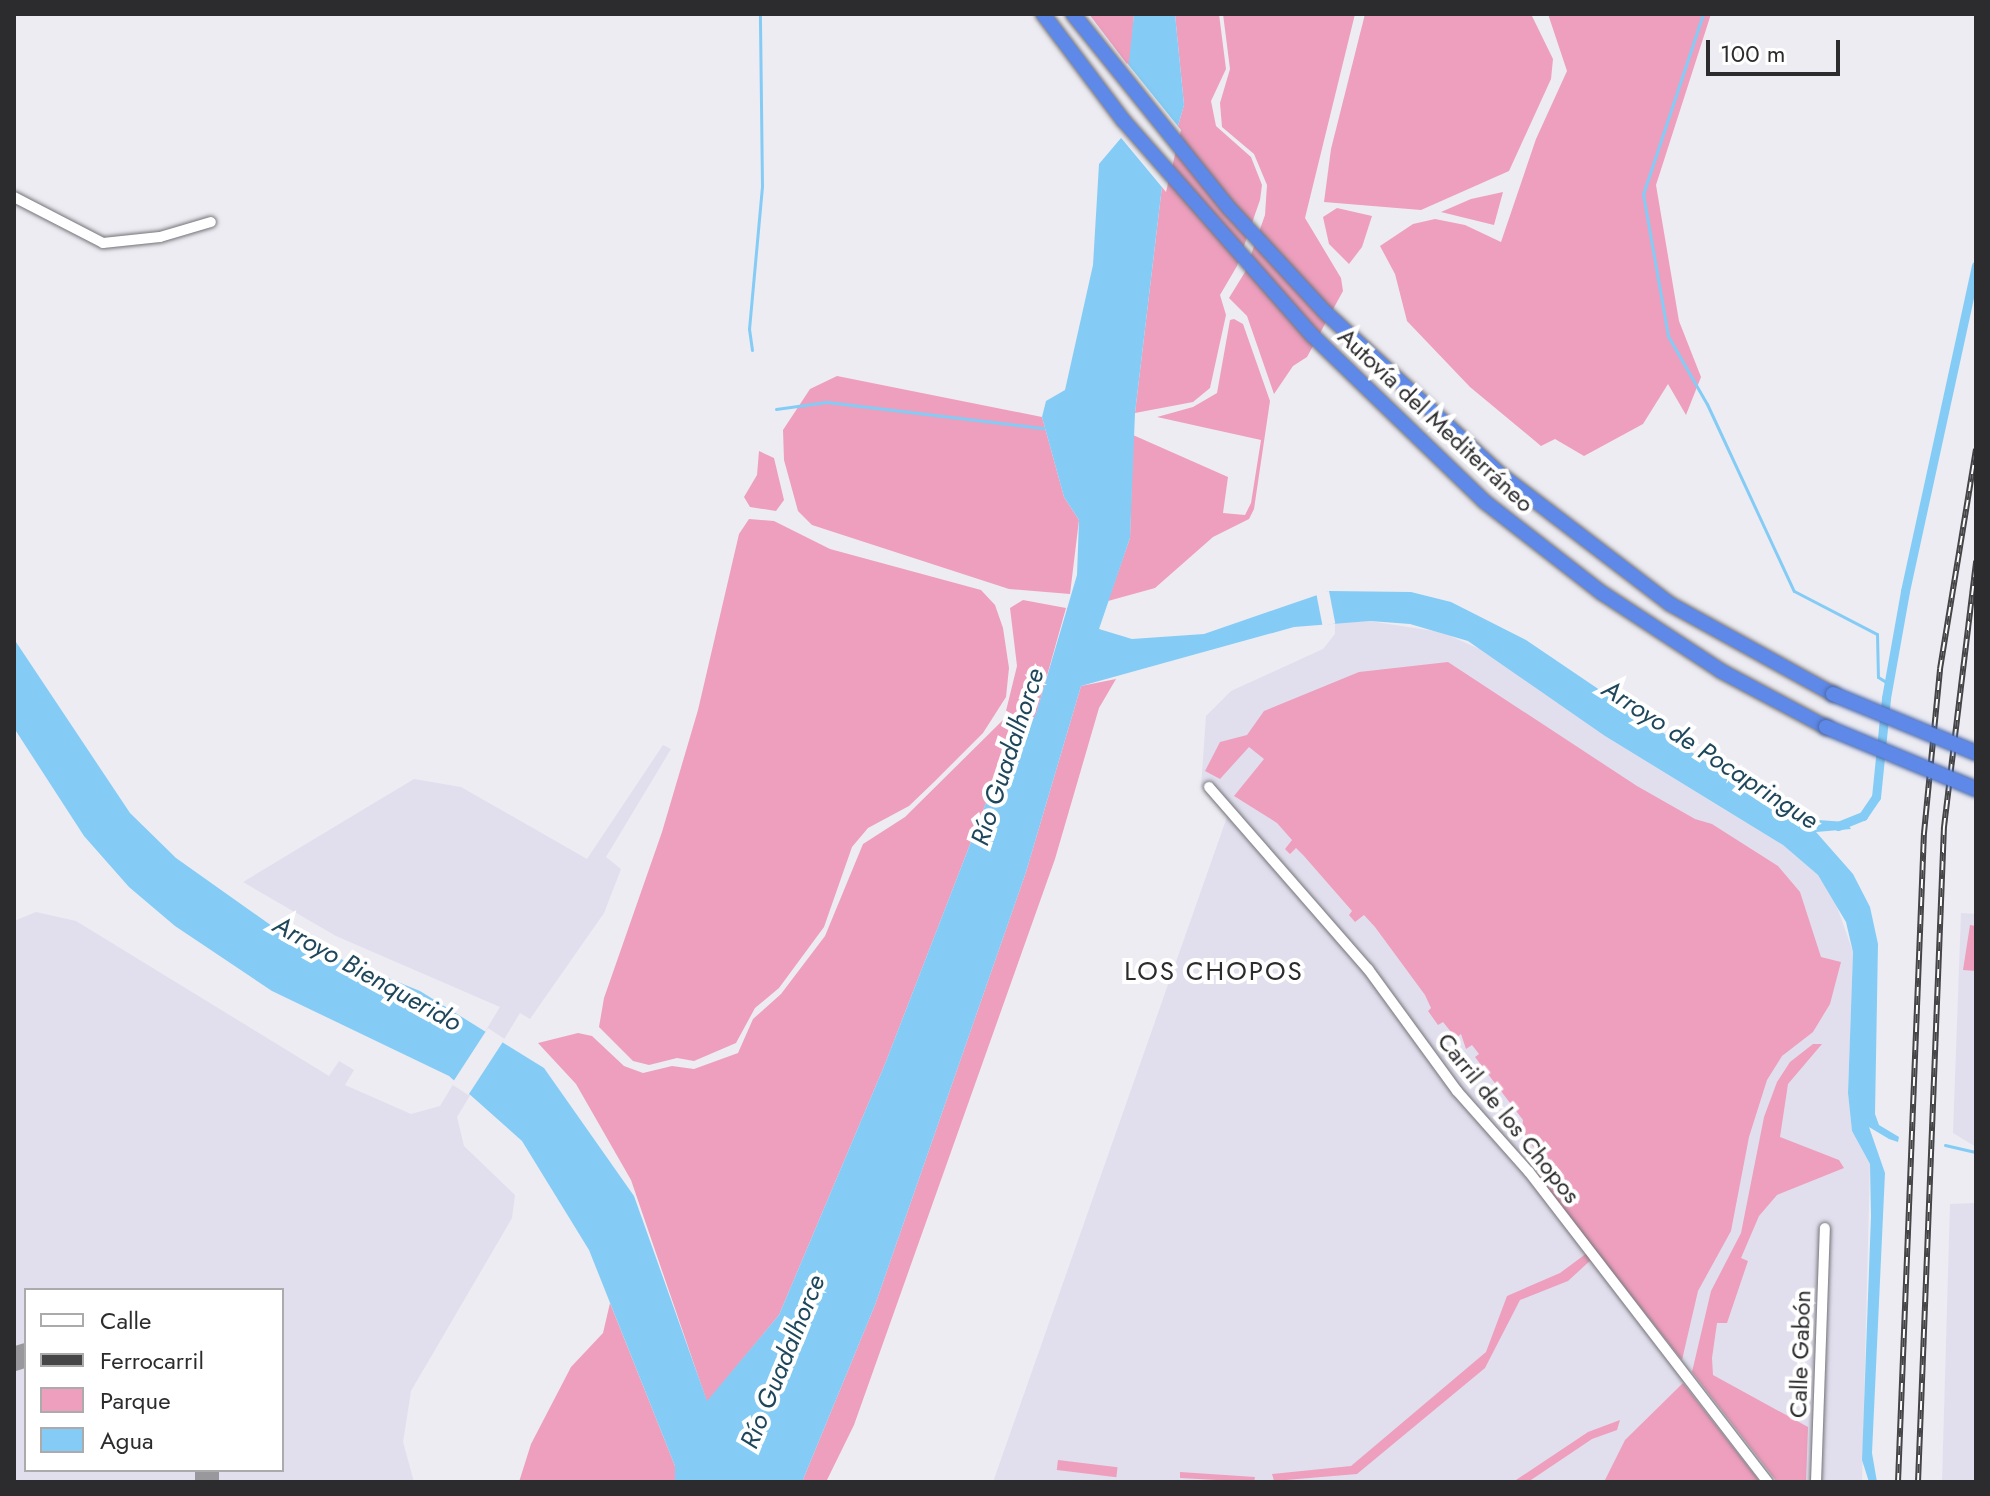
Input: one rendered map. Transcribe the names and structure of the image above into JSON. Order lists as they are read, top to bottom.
{
  "streets": {
    "highway": ["Autovía del Mediterráneo"],
    "street": ["Carril de los Chopos", "Calle Gabón"]
  },
  "districts": ["LOS CHOPOS"],
  "water": ["Arroyo de Pocapringue", "Río Guadalhorce", "Arroyo Bienquerido"],
  "legend": [
    "Calle",
    "Ferrocarril",
    "Parque",
    "Agua"
  ],
  "scale_bar": "100 m"
}
